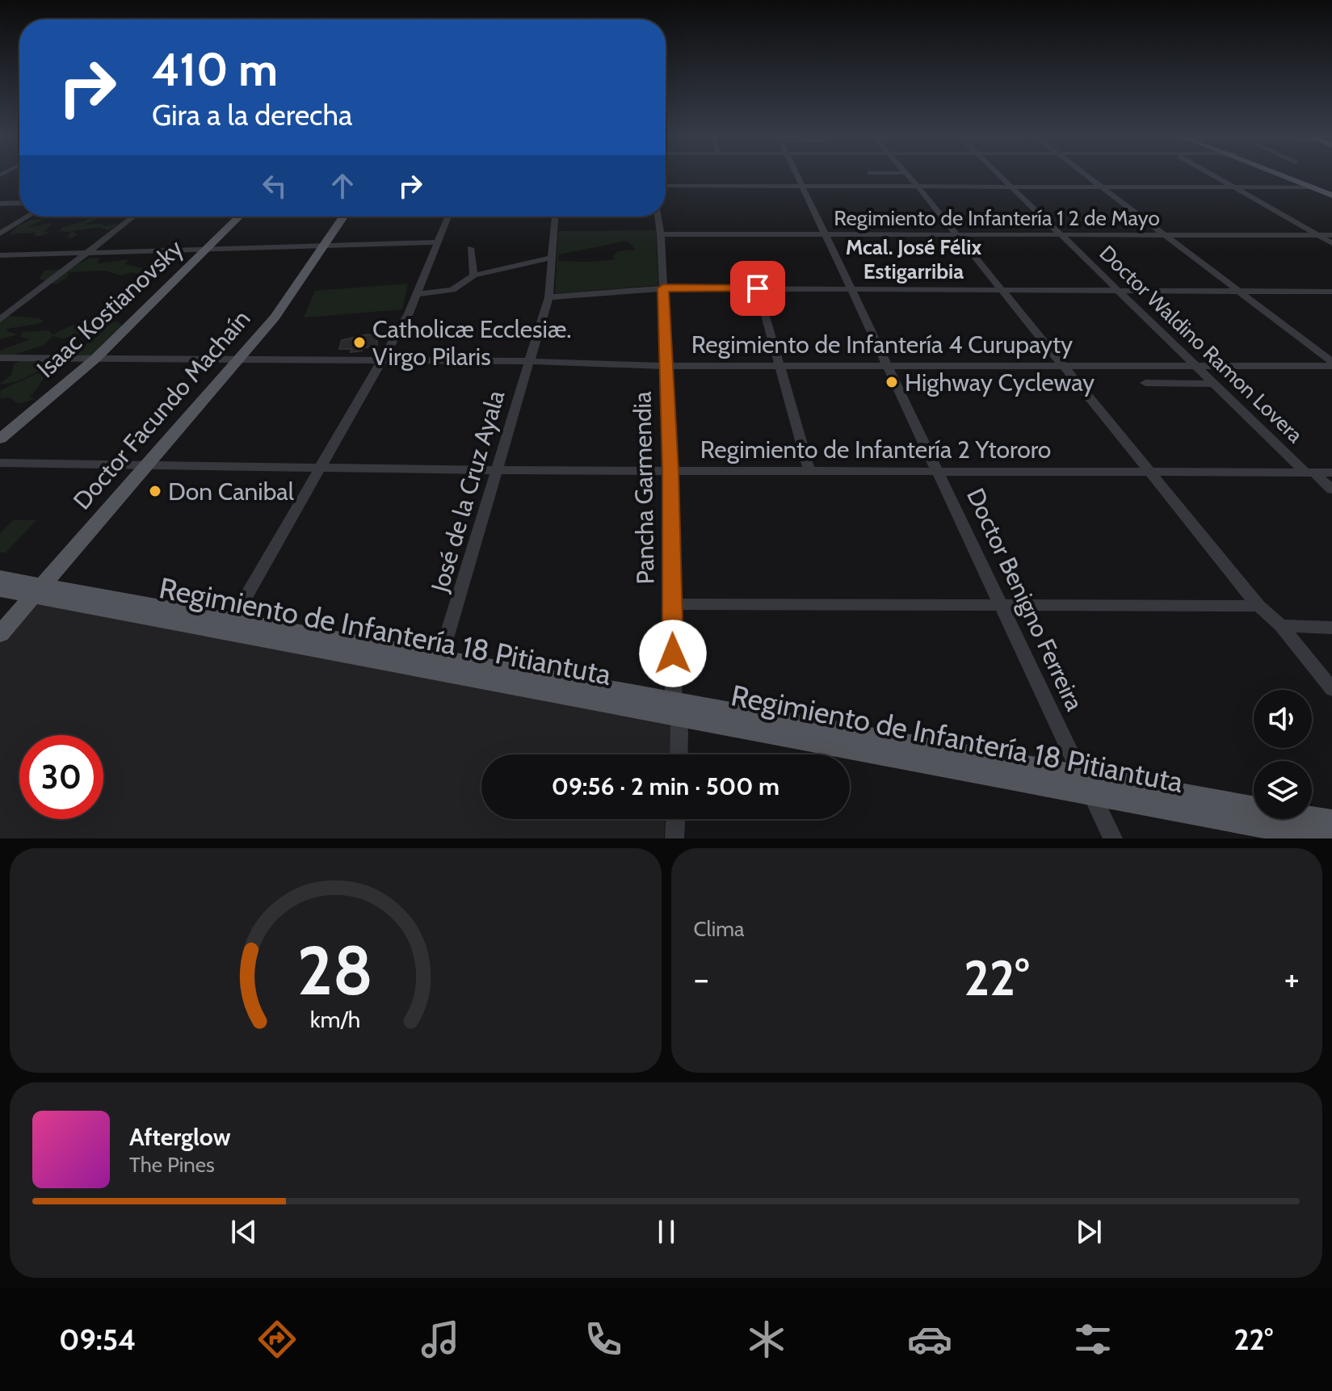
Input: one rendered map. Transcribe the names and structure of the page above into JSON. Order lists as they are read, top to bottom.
{
  "streets": {
    "main road": ["Isaac Kostianovsky", "Doctor Facundo Machaín", "Regimiento de Infantería 18 Pitiantuta"],
    "street": [
      "Regimiento de Infantería 1 2 de Mayo",
      "Regimiento de Infantería 4 Curupayty",
      "Doctor Waldino Ramon Lovera",
      "Regimiento de Infantería 2 Ytororo",
      "Pancha Garmendia",
      "José de la Cruz Ayala",
      "Doctor Benigno Ferreira"
    ]
  },
  "crossings": [
    ["Regimiento de Infantería 1 2 de Mayo", "Doctor Waldino Ramon Lovera"],
    ["Regimiento de Infantería 1 2 de Mayo", "Pancha Garmendia"],
    ["Regimiento de Infantería 1 2 de Mayo", "Doctor Benigno Ferreira"],
    ["Isaac Kostianovsky", "Regimiento de Infantería 4 Curupayty"],
    ["Regimiento de Infantería 4 Curupayty", "Doctor Waldino Ramon Lovera"],
    ["Regimiento de Infantería 4 Curupayty", "Doctor Facundo Machaín"],
    ["Regimiento de Infantería 4 Curupayty", "Pancha Garmendia"],
    ["Regimiento de Infantería 4 Curupayty", "José de la Cruz Ayala"],
    ["Regimiento de Infantería 4 Curupayty", "Doctor Benigno Ferreira"],
    ["Doctor Waldino Ramon Lovera", "Regimiento de Infantería 2 Ytororo"],
    ["Doctor Facundo Machaín", "Regimiento de Infantería 2 Ytororo"],
    ["Doctor Facundo Machaín", "Regimiento de Infantería 18 Pitiantuta"],
    ["Regimiento de Infantería 2 Ytororo", "Pancha Garmendia"],
    ["Regimiento de Infantería 2 Ytororo", "José de la Cruz Ayala"],
    ["Regimiento de Infantería 2 Ytororo", "Doctor Benigno Ferreira"],
    ["Pancha Garmendia", "Regimiento de Infantería 18 Pitiantuta"],
    ["José de la Cruz Ayala", "Regimiento de Infantería 18 Pitiantuta"],
    ["Doctor Benigno Ferreira", "Regimiento de Infantería 18 Pitiantuta"]
  ],
  "districts": ["Mcal. José Félix Estigarribia"],
  "places": ["Catholicæ Ecclesiæ. Virgo Pilaris", "Highway Cycleway", "Don Canibal"],
  "page": {
    "turn": ["410 m", "Gira a la derecha"],
    "limit": "30",
    "trip": "09:56 · 2 min · 500 m",
    "tile": "Clima",
    "heat": ["−", "22°", "+"],
    "song": ["Afterglow", "The Pines"],
    "tabs": ["09:54", "22°"],
    "gauge": ["28", "km/h"]
  }
}
